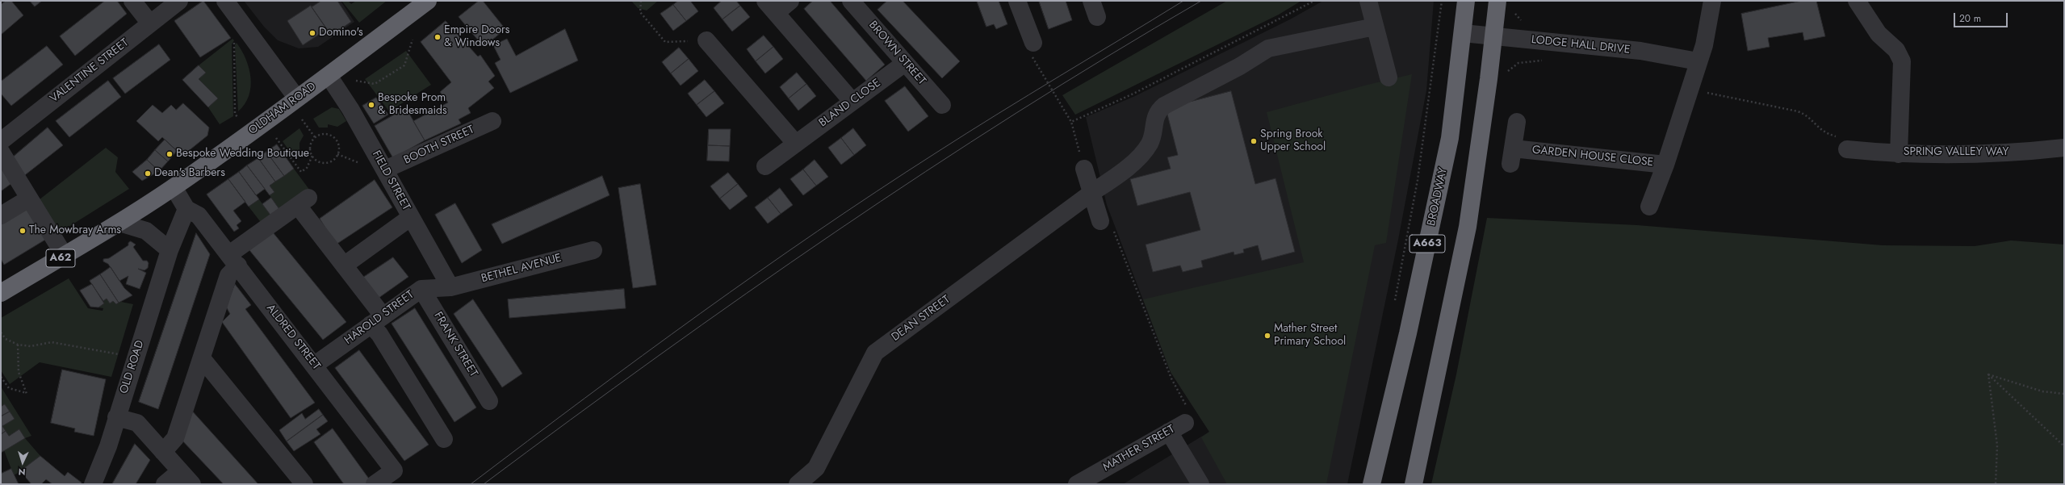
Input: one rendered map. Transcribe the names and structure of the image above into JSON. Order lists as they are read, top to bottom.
{
  "streets": {
    "highway": [
      "OLDHAM ROAD",
      "BROADWAY",
      "A663",
      "A62"
    ],
    "street": [
      "LODGE HALL DRIVE",
      "BROWN STREET",
      "VALENTINE STREET",
      "BLAND CLOSE",
      "BOOTH STREET",
      "SPRING VALLEY WAY",
      "GARDEN HOUSE CLOSE",
      "FIELD STREET",
      "BETHEL AVENUE",
      "HAROLD STREET",
      "DEAN STREET",
      "ALDRED STREET",
      "FRANK STREET",
      "OLD ROAD",
      "MATHER STREET"
    ]
  },
  "crossings": [
    ["LODGE HALL DRIVE", "GARDEN HOUSE CLOSE"],
    ["LODGE HALL DRIVE", "BROADWAY"],
    ["BROWN STREET", "BLAND CLOSE"],
    ["OLDHAM ROAD", "FIELD STREET"],
    ["BOOTH STREET", "FIELD STREET"],
    ["FIELD STREET", "BETHEL AVENUE"],
    ["FIELD STREET", "HAROLD STREET"],
    ["BETHEL AVENUE", "HAROLD STREET"],
    ["HAROLD STREET", "ALDRED STREET"],
    ["HAROLD STREET", "FRANK STREET"],
    ["ALDRED STREET", "OLD ROAD"]
  ],
  "places": [
    "Domino's",
    "Empire Doors & Windows",
    "Bespoke Prom & Bridesmaids",
    "Spring Brook Upper School",
    "Bespoke Wedding Boutique",
    "Dean's Barbers",
    "The Mowbray Arms",
    "Mather Street Primary School"
  ],
  "scale_bar": "20 m",
  "north": "bottom"
}
